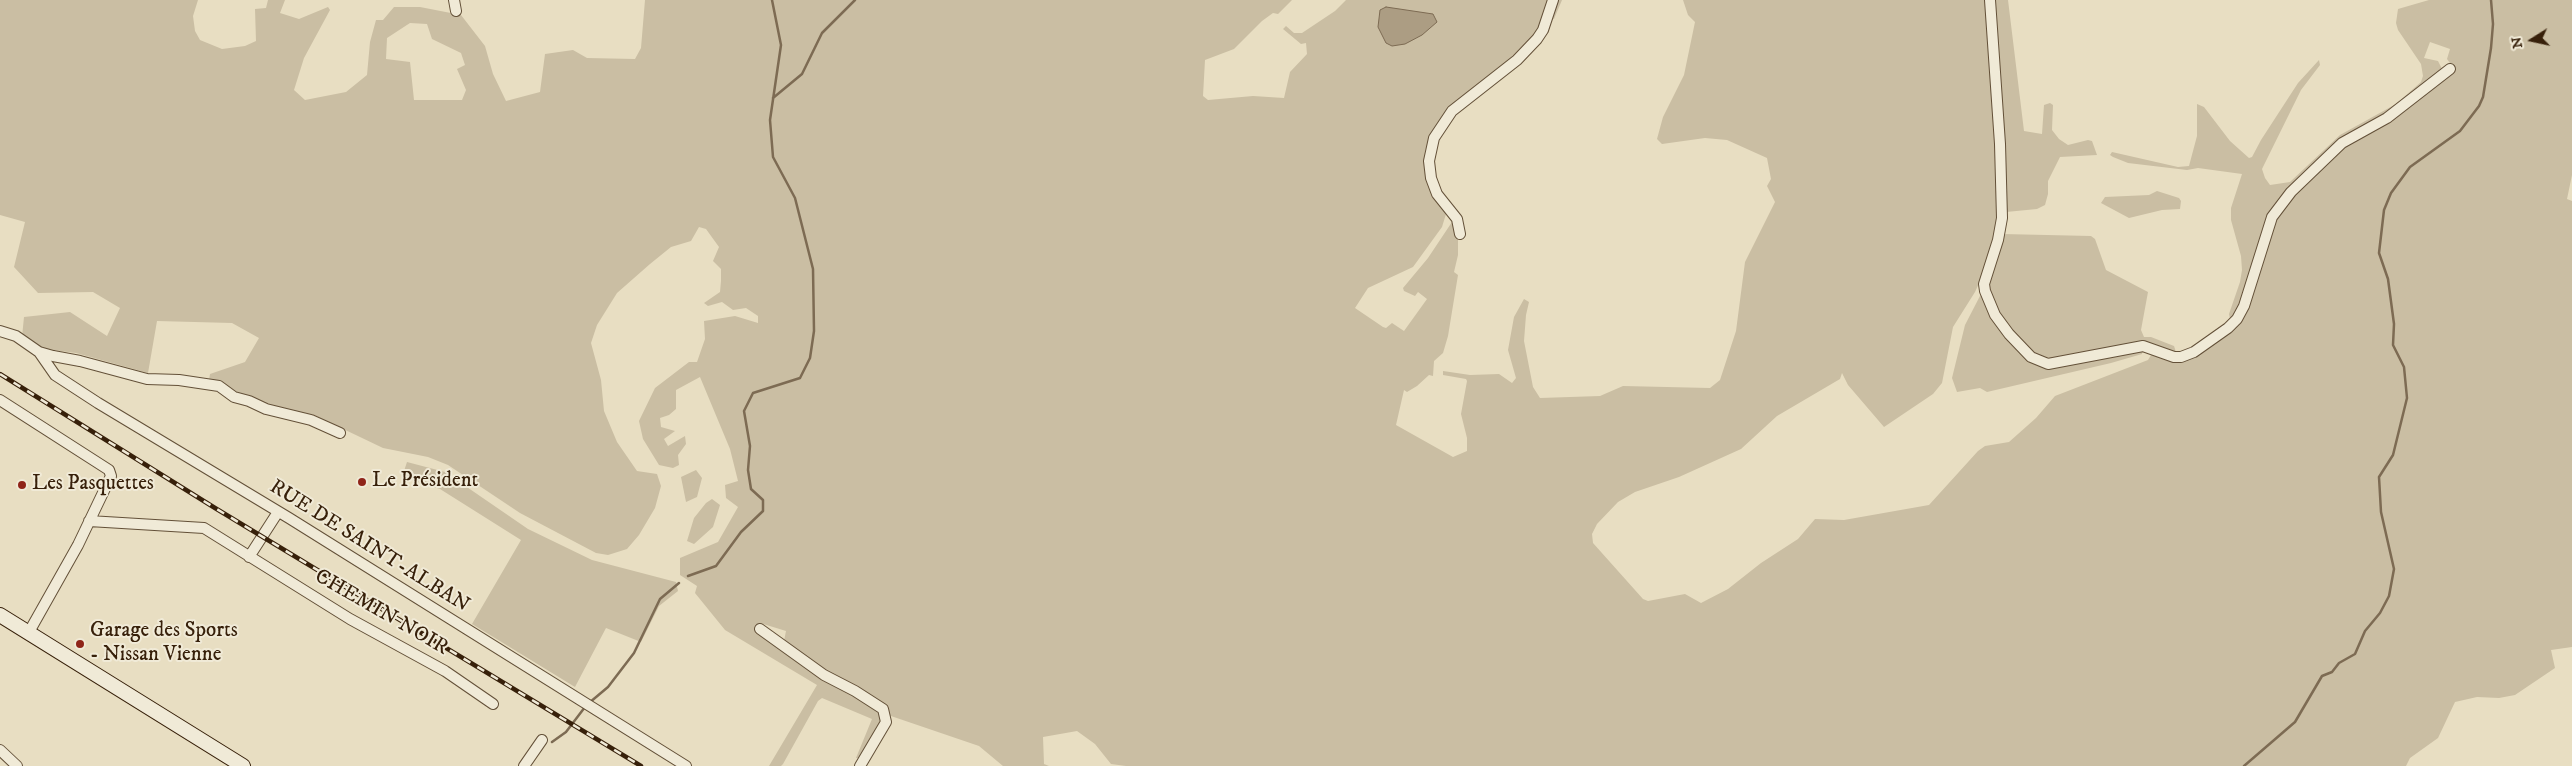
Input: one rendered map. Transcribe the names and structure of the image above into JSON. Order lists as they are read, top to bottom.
{
  "streets": {
    "street": ["RUE DE SAINT-ALBAN", "CHEMIN NOIR"]
  },
  "places": ["Le Président", "Les Pasquettes", "Garage des Sports - Nissan Vienne"],
  "north": "left"
}
